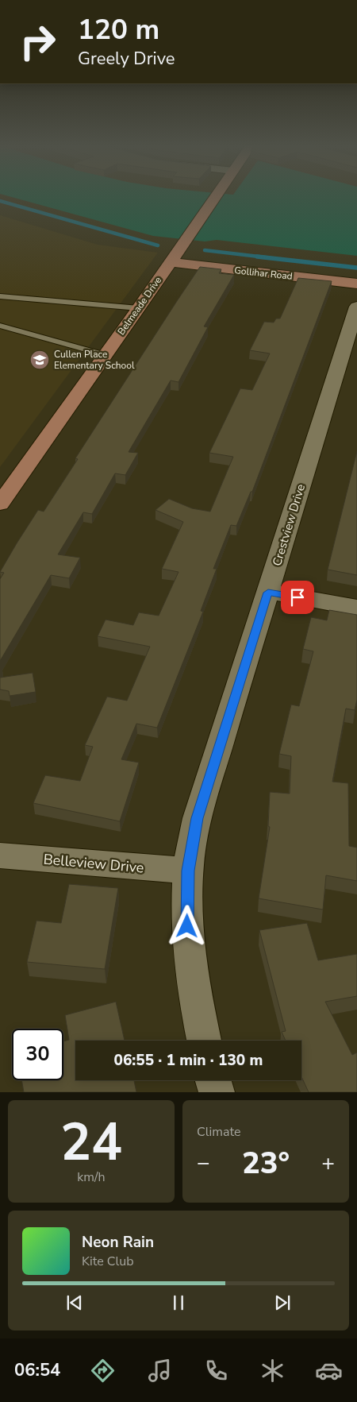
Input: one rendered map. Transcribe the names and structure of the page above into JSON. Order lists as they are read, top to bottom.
{
  "streets": {
    "street": [
      "Gollihar Road",
      "Belmeade Drive",
      "Crestview Drive",
      "Belleview Drive"
    ]
  },
  "crossings": [
    ["Gollihar Road", "Belmeade Drive"],
    ["Crestview Drive", "Belleview Drive"]
  ],
  "places": {
    "school or university": ["Cullen Place Elementary School"]
  },
  "page": {
    "turn": ["120 m", "Greely Drive"],
    "limit": "30",
    "trip": "06:55 · 1 min · 130 m",
    "tile": [
      ["24", "km/h"],
      "Climate"
    ],
    "heat": ["−", "23°", "+"],
    "song": ["Neon Rain", "Kite Club"],
    "tabs": "06:54"
  }
}
